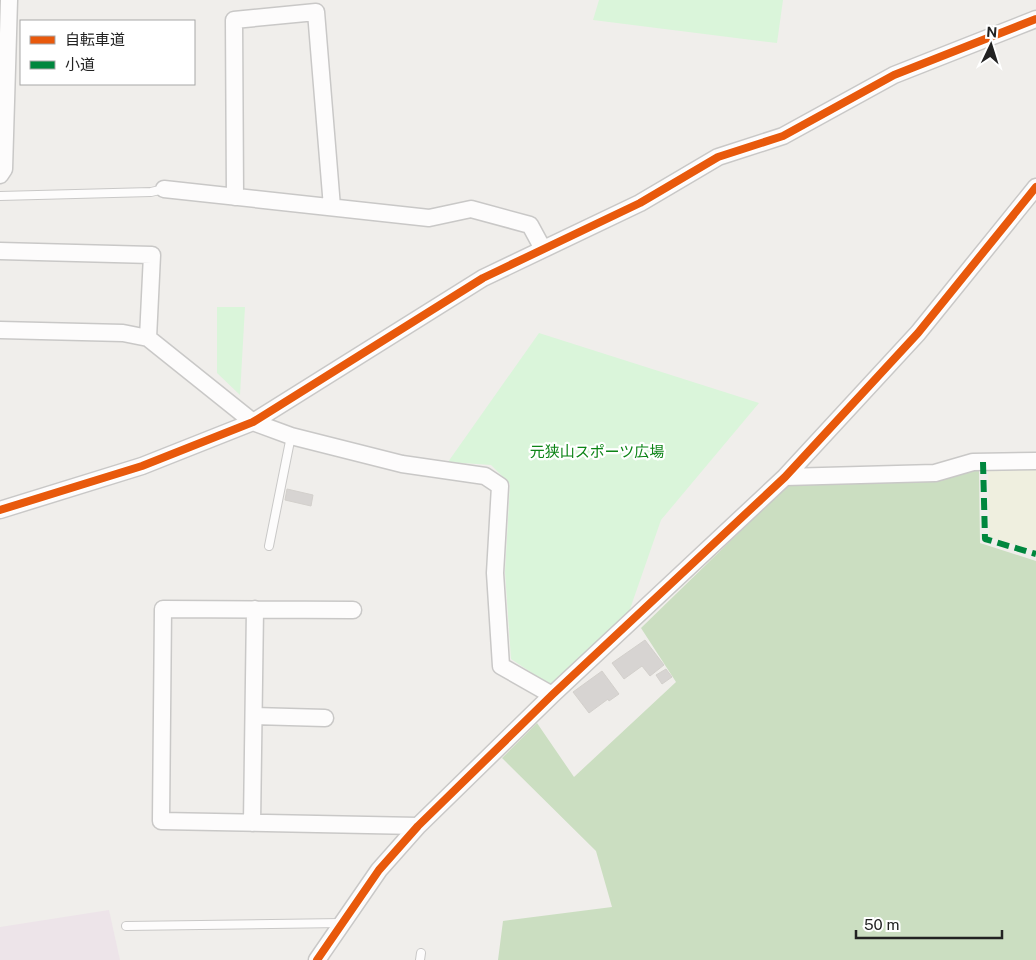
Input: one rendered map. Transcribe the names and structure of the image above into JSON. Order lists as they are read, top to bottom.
{
  "parks": ["元狭山スポーツ広場"],
  "legend": ["自転車道", "小道"],
  "scale_bar": "50 m",
  "north": "top"
}
